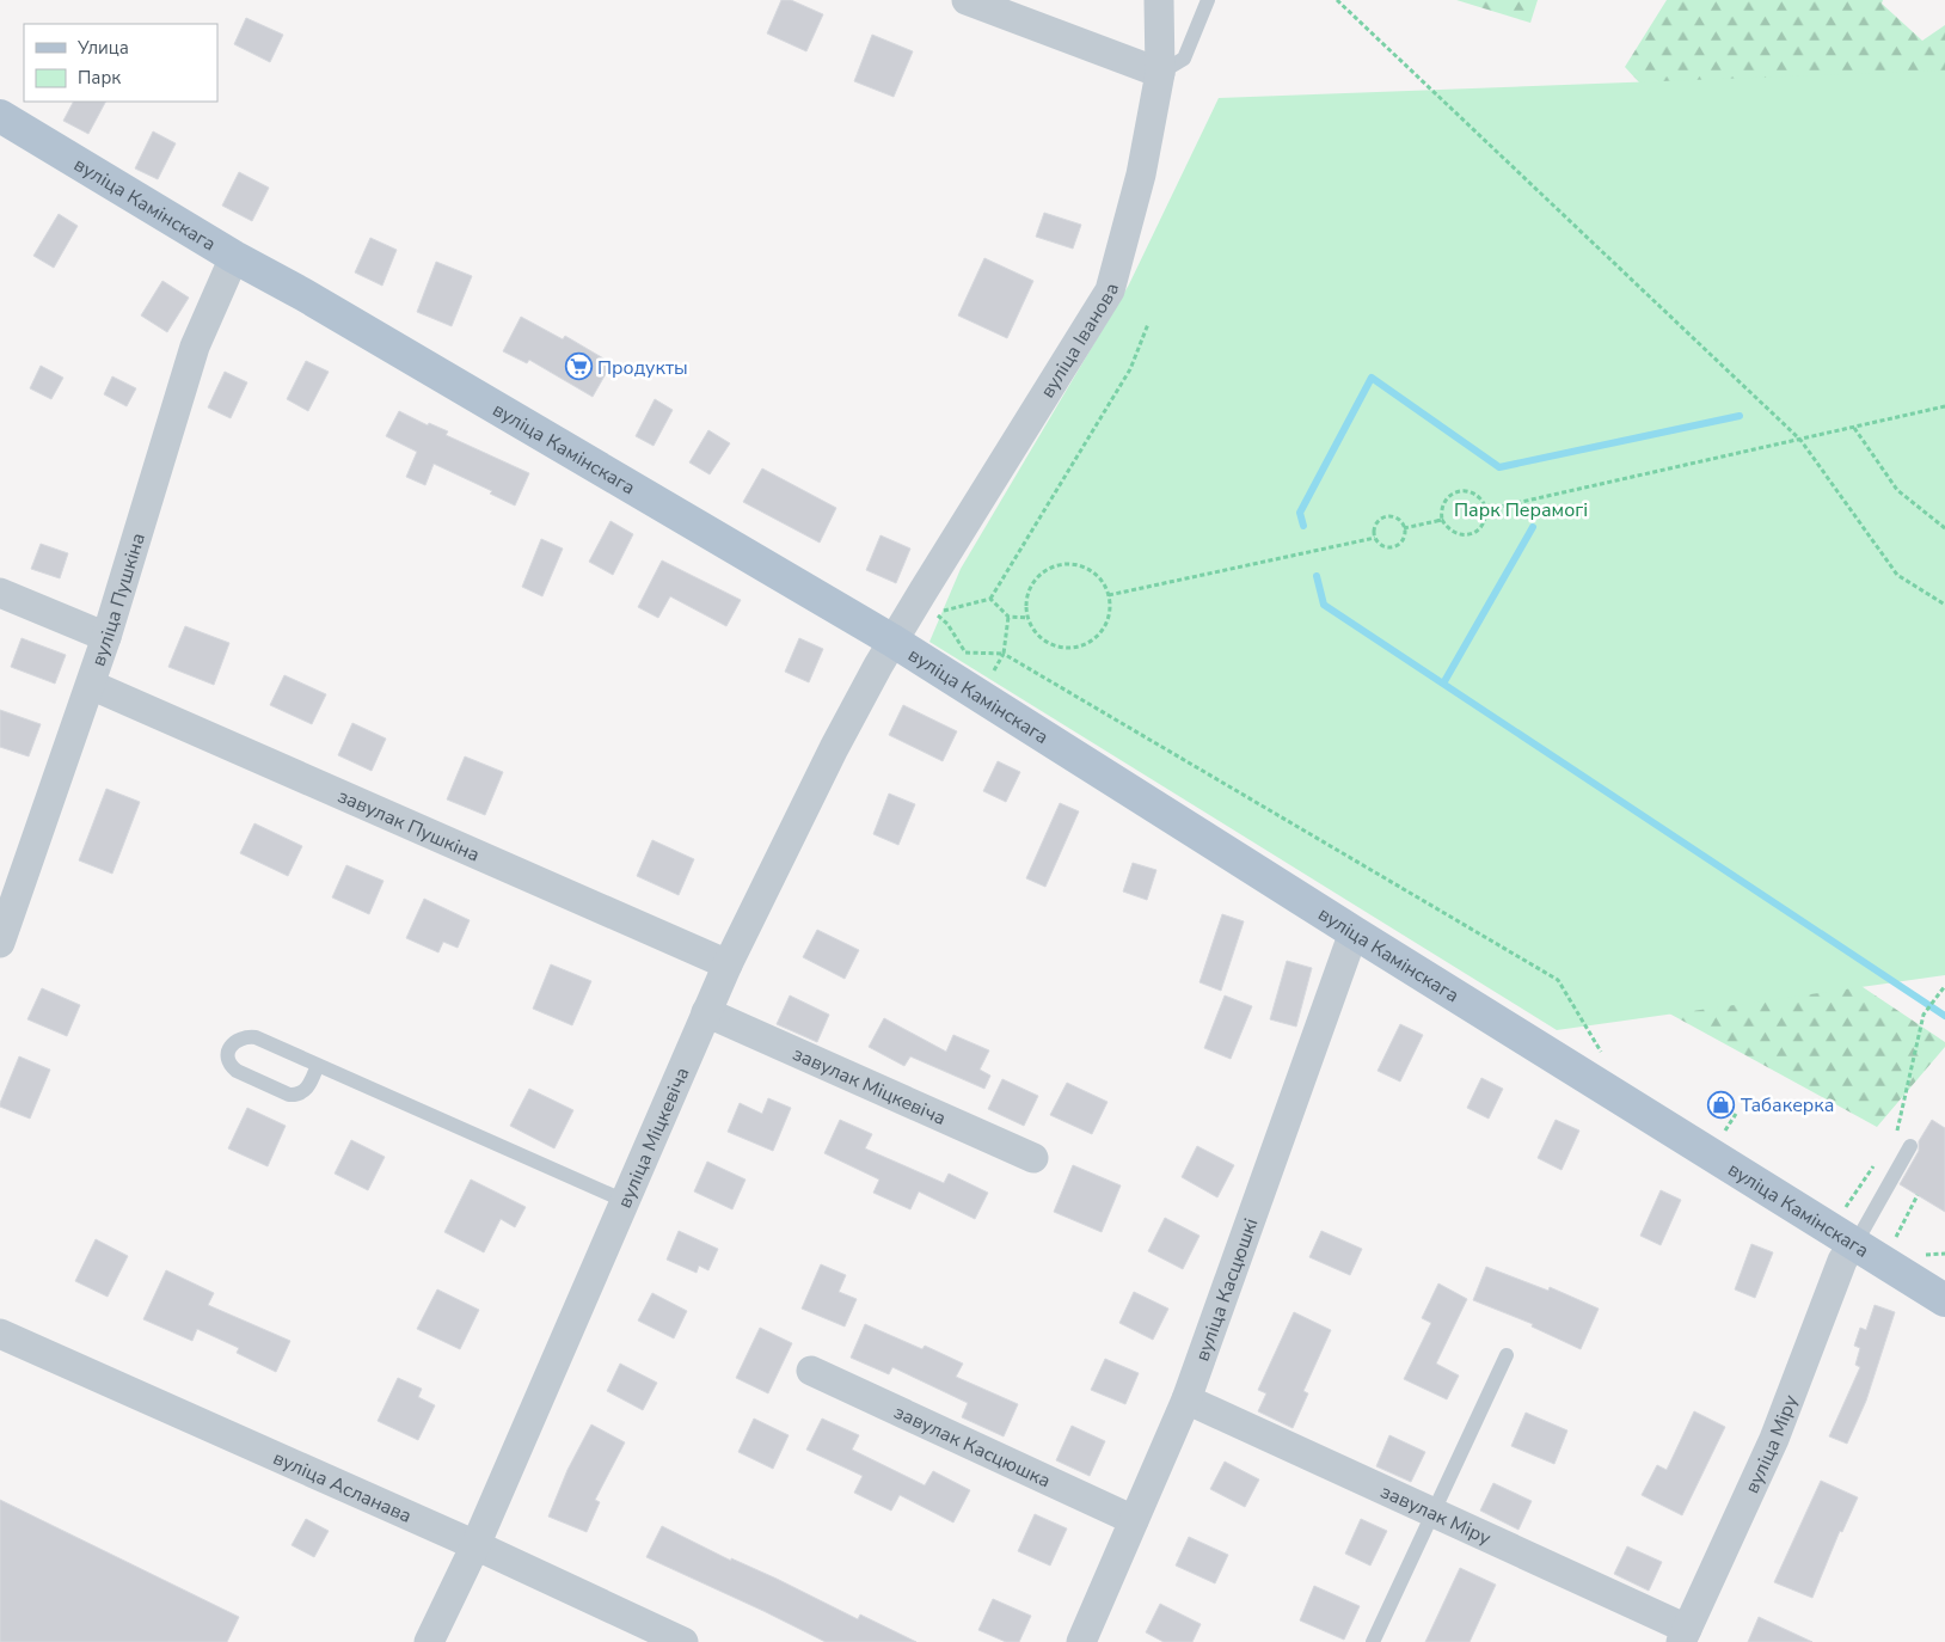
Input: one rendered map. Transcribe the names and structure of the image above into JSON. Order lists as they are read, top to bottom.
{
  "streets": {
    "main road": ["вуліца Камінскага"],
    "street": [
      "вуліца Іванова",
      "вуліца Пушкіна",
      "завулак Пушкіна",
      "завулак Міцкевіча",
      "вуліца Міцкевіча",
      "вуліца Касцюшкі",
      "вуліца Міру",
      "завулак Касцюшка",
      "вуліца Асланава",
      "завулак Міру"
    ]
  },
  "crossings": [
    ["вуліца Камінскага", "вуліца Іванова"],
    ["вуліца Камінскага", "вуліца Пушкіна"],
    ["вуліца Камінскага", "вуліца Міцкевіча"],
    ["вуліца Камінскага", "вуліца Касцюшкі"],
    ["вуліца Камінскага", "вуліца Міру"],
    ["вуліца Іванова", "вуліца Міцкевіча"],
    ["вуліца Пушкіна", "завулак Пушкіна"],
    ["завулак Пушкіна", "вуліца Міцкевіча"],
    ["завулак Міцкевіча", "вуліца Міцкевіча"],
    ["вуліца Міцкевіча", "вуліца Асланава"],
    ["вуліца Касцюшкі", "завулак Касцюшка"],
    ["вуліца Касцюшкі", "завулак Міру"],
    ["вуліца Міру", "завулак Міру"]
  ],
  "parks": ["Парк Перамогі"],
  "places": {
    "supermarket": ["Продукты"],
    "shop": ["Табакерка"]
  },
  "legend": ["Улица", "Парк"]
}
